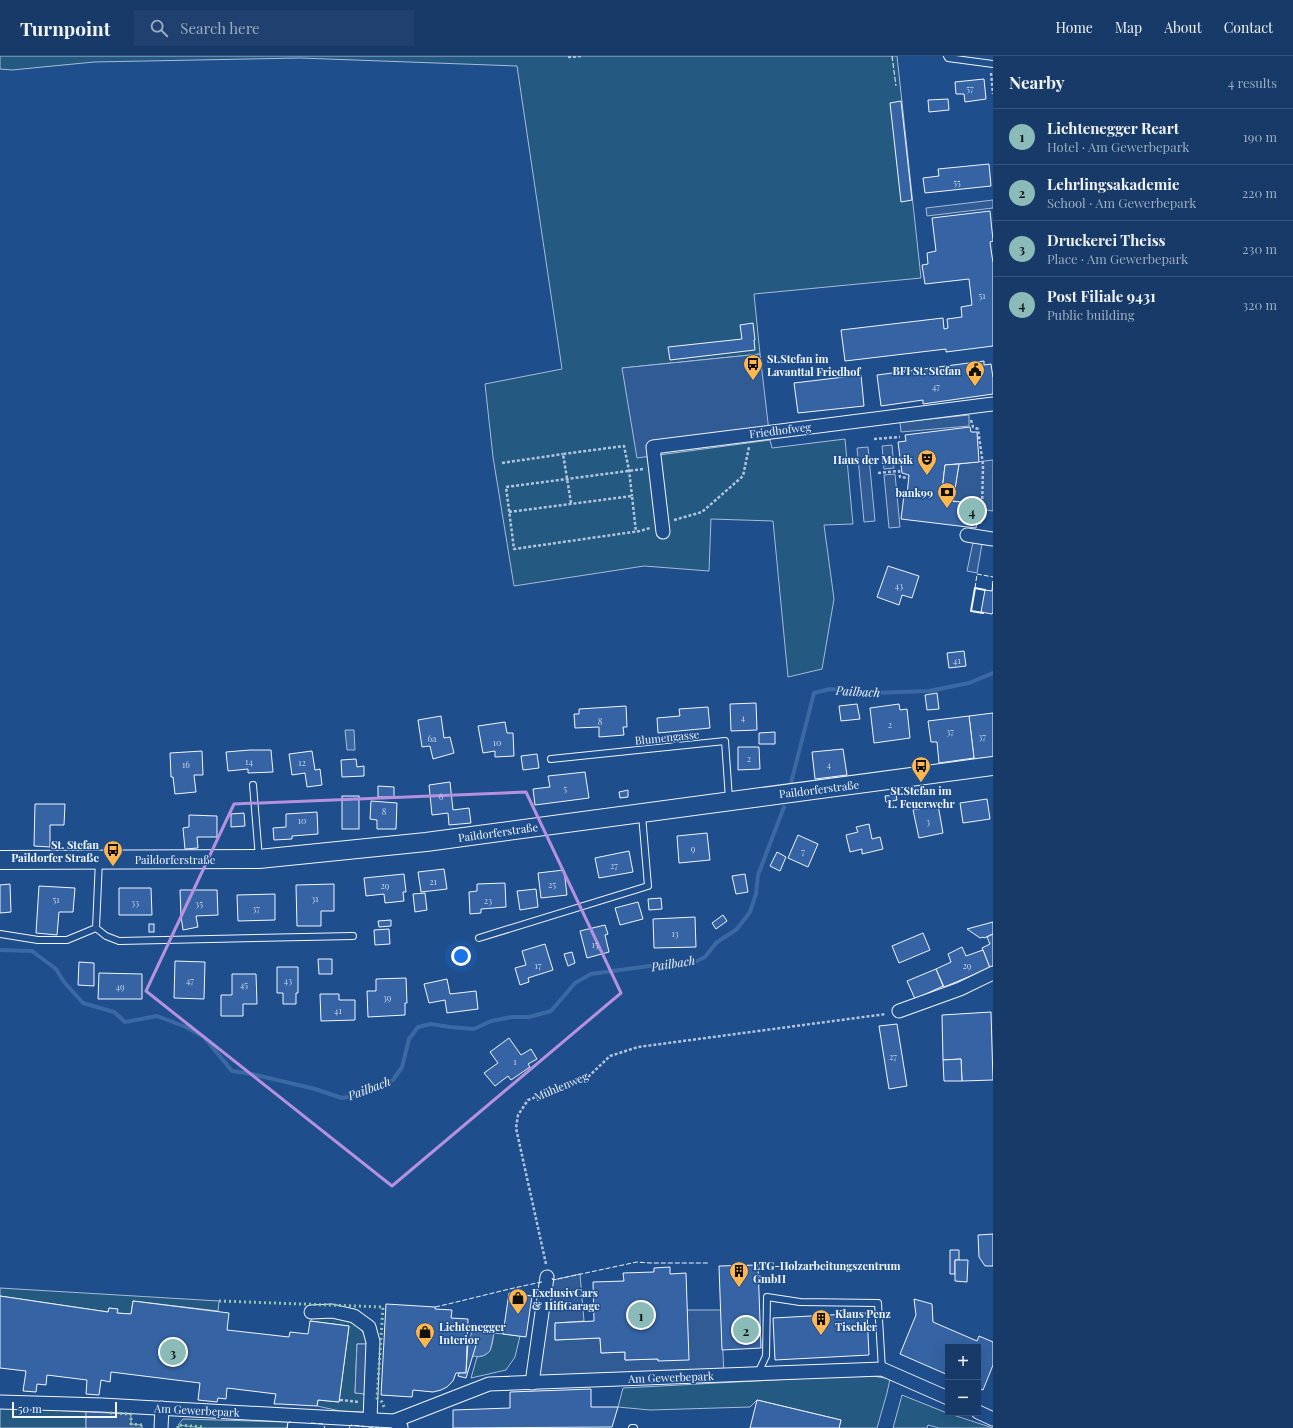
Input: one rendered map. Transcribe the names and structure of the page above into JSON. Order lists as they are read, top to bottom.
{
  "streets": {
    "street": ["Friedhofweg", "Paildorferstraße", "Am Gewerbepark"],
    "lane": ["Blumengasse"],
    "path": ["Mühlenweg"]
  },
  "crossings": [
    ["Blumengasse", "Paildorferstraße"]
  ],
  "water": ["Pailbach"],
  "places": {
    "bus stop": ["St.Stefan im Lavanttal Friedhof", "St.Stefan im L. Feuerwehr", "St. Stefan Paildorfer Straße"],
    "public building": ["BFI St. Stefan"],
    "theatre": ["Haus der Musik"],
    "bank": ["bank99"],
    "building": ["LTG-Holzarbeitungszentrum GmbH", "Klaus Penz Tischler"],
    "shop": ["ExclusivCars & HifiGarage", "Lichtenegger Interior"]
  },
  "house_numbers": [
    "57",
    "55",
    "51",
    "47",
    "43",
    "41",
    "4",
    "8",
    "2",
    "37",
    "37",
    "6a",
    "10",
    "2",
    "14",
    "12",
    "16",
    "4",
    "5",
    "6",
    "8",
    "10",
    "3",
    "9",
    "7",
    "27",
    "21",
    "25",
    "29",
    "31",
    "51",
    "23",
    "33",
    "35",
    "37",
    "13",
    "15",
    "17",
    "29",
    "47",
    "43",
    "45",
    "49",
    "39",
    "41",
    "27",
    "1"
  ],
  "scale_bar": "50 m",
  "page": {
    "header": "Turnpoint",
    "search": "Search here",
    "nav": [
      "Home",
      "Map",
      "About",
      "Contact"
    ],
    "heading": ["Nearby", "4 results"],
    "list": [
      {
        "mark": "1",
        "name": "Lichtenegger Reart",
        "note": "Hotel · Am Gewerbepark",
        "value": "190 m"
      },
      {
        "mark": "2",
        "name": "Lehrlingsakademie",
        "note": "School · Am Gewerbepark",
        "value": "220 m"
      },
      {
        "mark": "3",
        "name": "Druckerei Theiss",
        "note": "Place · Am Gewerbepark",
        "value": "230 m"
      },
      {
        "mark": "4",
        "name": "Post Filiale 9431",
        "note": "Public building",
        "value": "320 m"
      }
    ],
    "pins": [
      "4",
      "1",
      "2",
      "3"
    ],
    "map_buttons": ["+", "−"],
    "scale": "50 m"
  }
}
